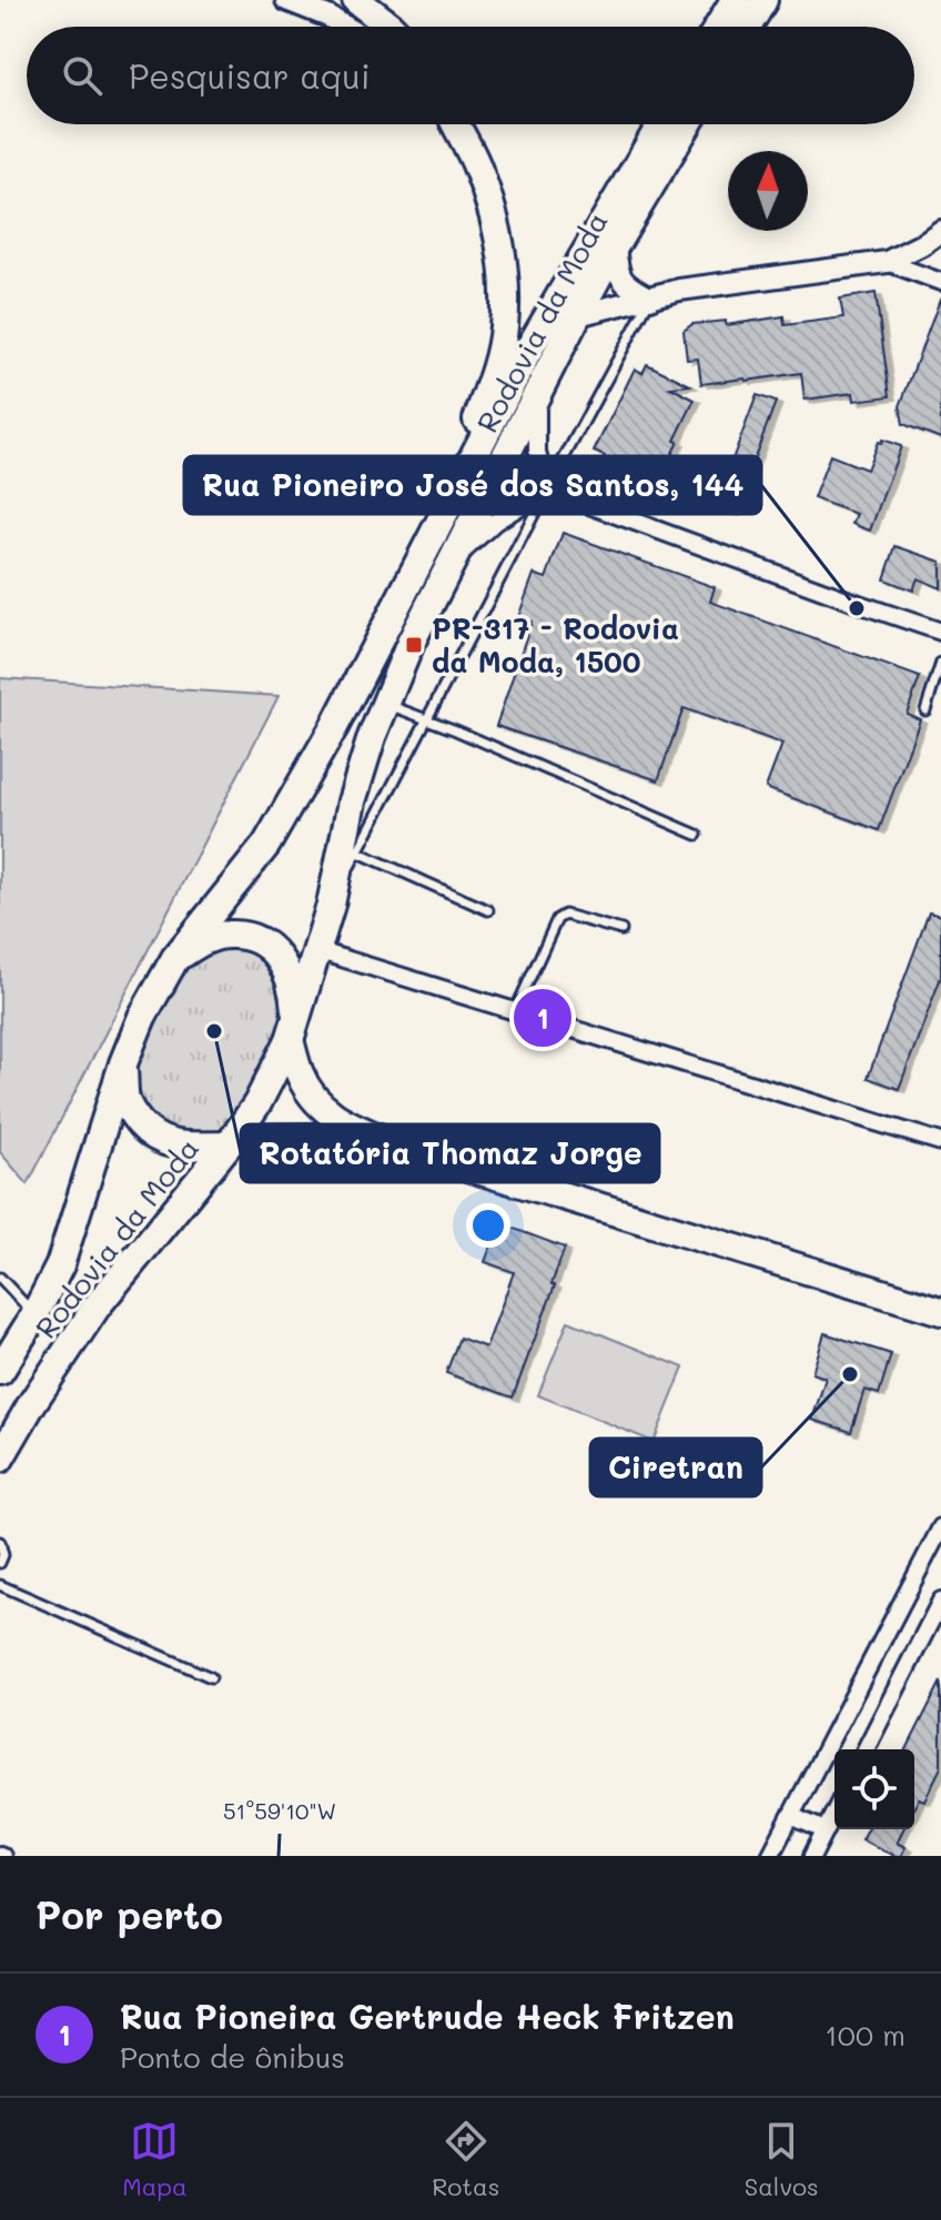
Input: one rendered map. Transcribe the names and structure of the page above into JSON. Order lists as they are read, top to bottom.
{
  "streets": {
    "highway": ["Rodovia da Moda"]
  },
  "places": {
    "other": ["Rua Pioneiro José dos Santos, 144", "Rotatória Thomaz Jorge", "Ciretran"],
    "transit": ["PR-317 - Rodovia da Moda, 1500"]
  },
  "north": "top",
  "page": {
    "search": "Pesquisar aqui",
    "pins": "1",
    "heading": "Por perto",
    "list": [
      {
        "mark": "1",
        "name": "Rua Pioneira Gertrude Heck Fritzen",
        "note": "Ponto de ônibus",
        "value": "100 m"
      }
    ],
    "nav": ["Mapa", "Rotas", "Salvos"]
  },
  "coordinates": ["51°59'10\"W"]
}
